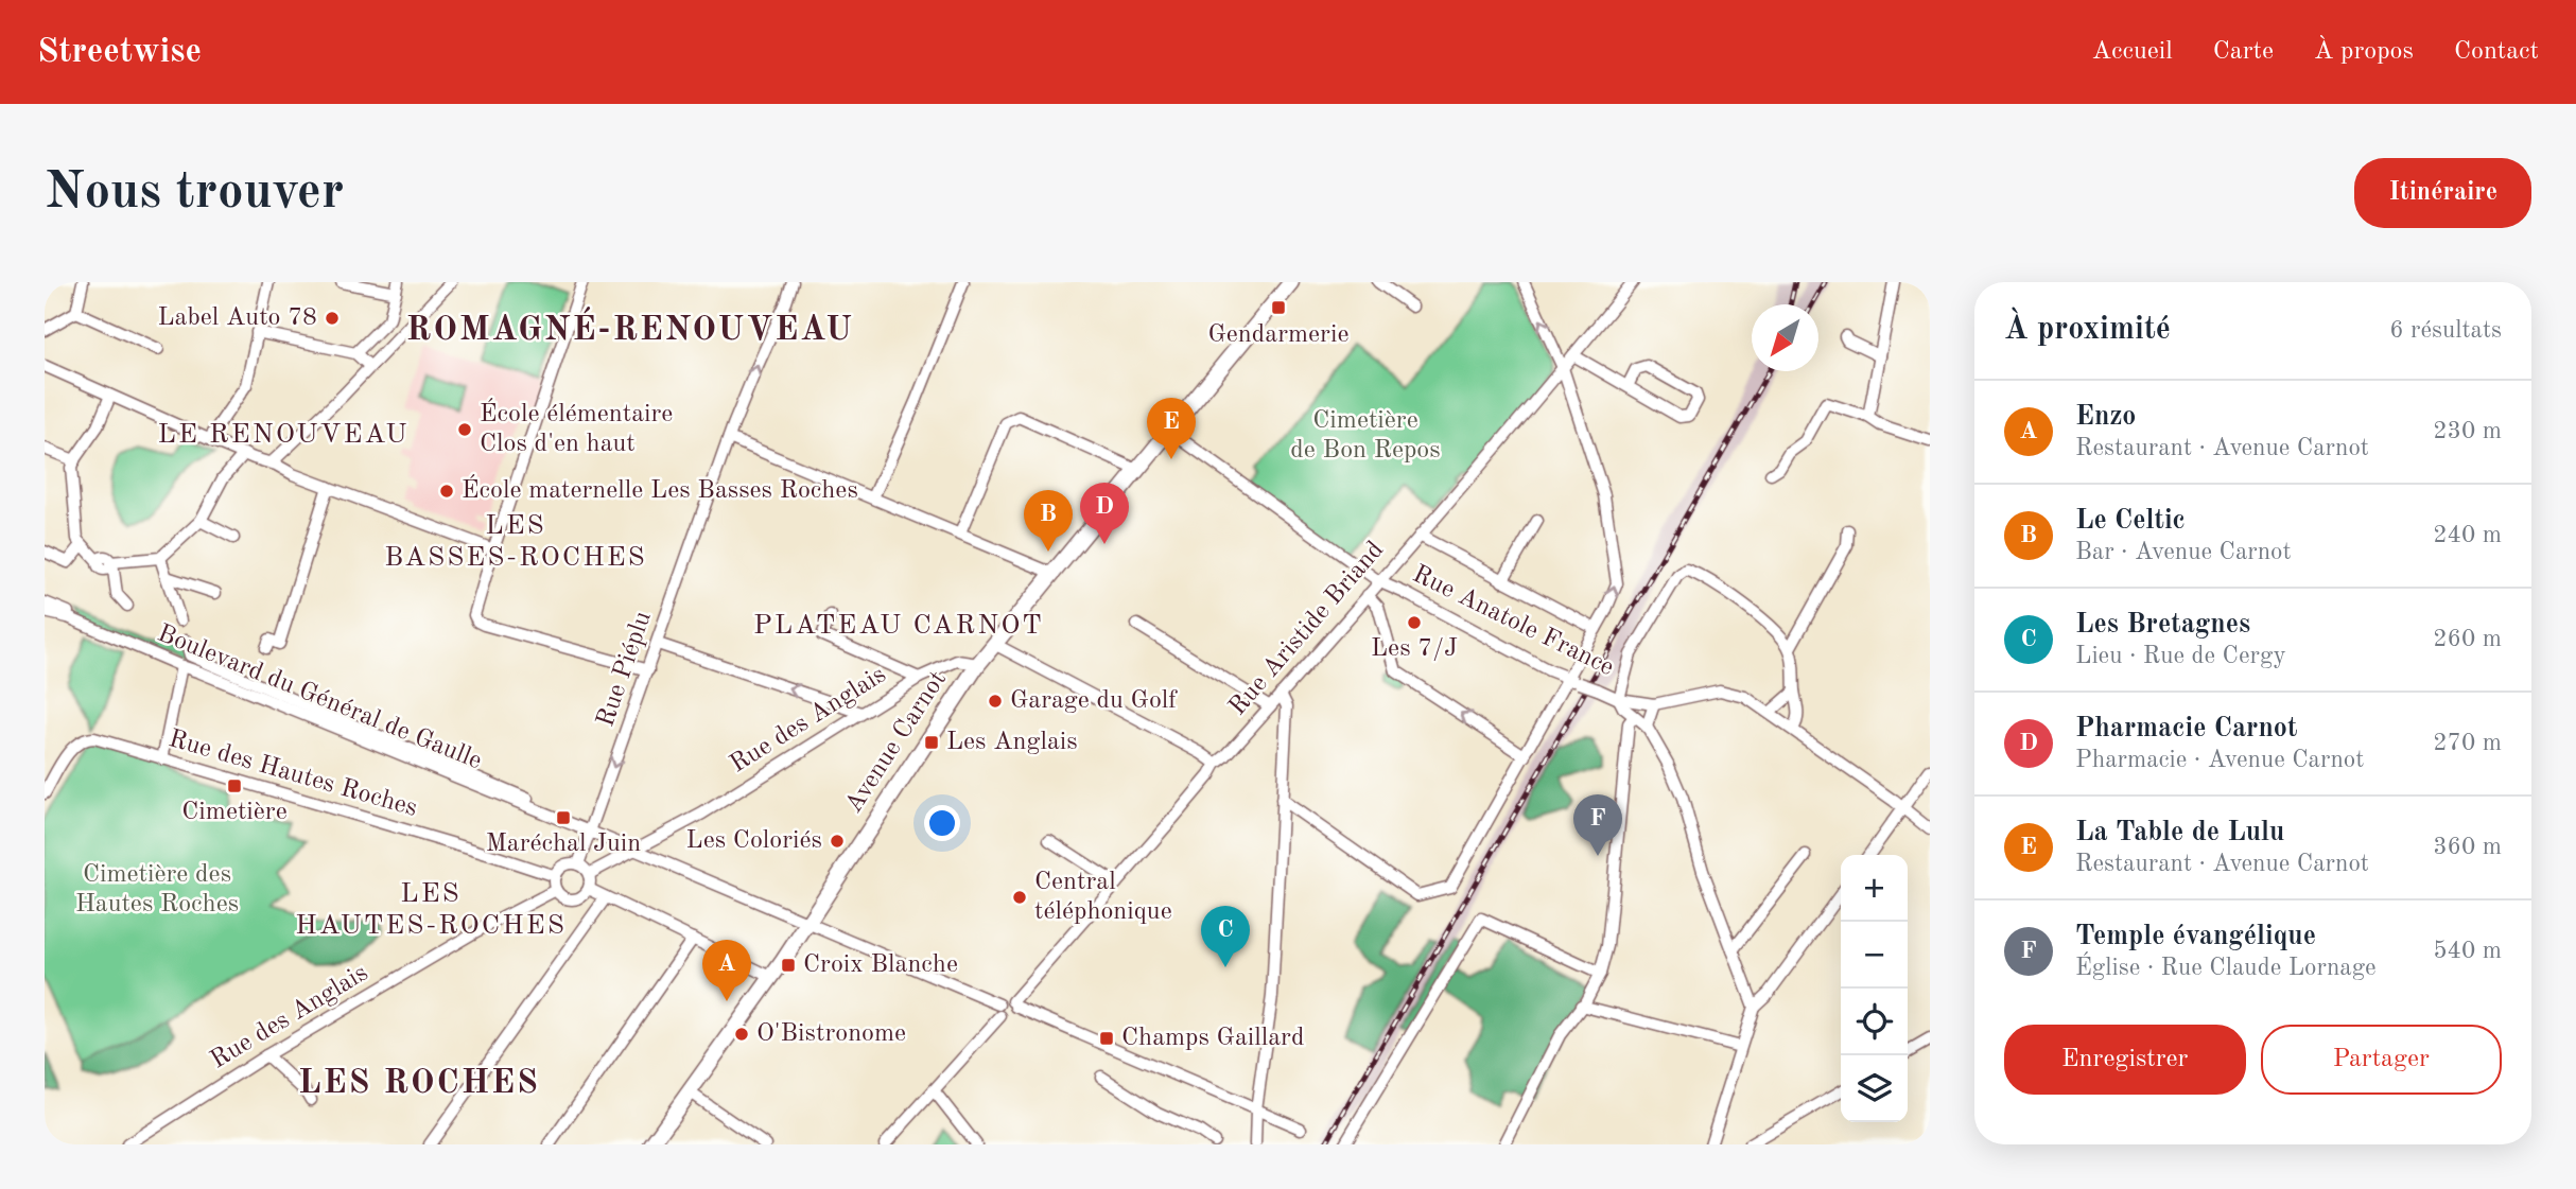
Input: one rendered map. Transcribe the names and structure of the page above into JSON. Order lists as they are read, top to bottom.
{
  "streets": {
    "main road": ["Avenue Carnot"],
    "street": [
      "Rue Anatole France",
      "Rue Aristide Briand",
      "Rue Piéplu",
      "Boulevard du Général de Gaulle",
      "Rue des Anglais",
      "Rue des Hautes Roches"
    ]
  },
  "crossings": [
    ["Rue Anatole France", "Rue Aristide Briand"],
    ["Rue Anatole France", "Avenue Carnot"],
    ["Rue Aristide Briand", "Boulevard du Général de Gaulle"],
    ["Rue Piéplu", "Boulevard du Général de Gaulle"],
    ["Rue Piéplu", "Rue des Anglais"],
    ["Rue Piéplu", "Rue des Hautes Roches"],
    ["Boulevard du Général de Gaulle", "Rue des Anglais"],
    ["Boulevard du Général de Gaulle", "Avenue Carnot"],
    ["Rue des Anglais", "Avenue Carnot"],
    ["Rue des Anglais", "Rue des Hautes Roches"]
  ],
  "districts": [
    "ROMAGNÉ-RENOUVEAU",
    "LE RENOUVEAU",
    "LES BASSES-ROCHES",
    "PLATEAU CARNOT",
    "LES HAUTES-ROCHES",
    "LES ROCHES"
  ],
  "parks": ["Cimetière de Bon Repos", "Cimetière des Hautes Roches"],
  "places": {
    "transit": [
      "Gendarmerie",
      "Les Anglais",
      "Cimetière",
      "Maréchal Juin",
      "Croix Blanche",
      "Champs Gaillard"
    ],
    "other": [
      "Label Auto 78",
      "École élémentaire Clos d'en haut",
      "École maternelle Les Basses Roches",
      "Les 7/J",
      "Garage du Golf",
      "Les Coloriés",
      "Central téléphonique",
      "O'Bistronome"
    ]
  },
  "north": "bottom left",
  "page": {
    "header": "Streetwise",
    "nav": [
      "Accueil",
      "Carte",
      "À propos",
      "Contact"
    ],
    "buttons": [
      "Itinéraire",
      ["Enregistrer", "Partager"]
    ],
    "title": "Nous trouver",
    "heading": ["À proximité", "6 résultats"],
    "list": [
      {
        "mark": "A",
        "name": "Enzo",
        "note": "Restaurant · Avenue Carnot",
        "value": "230 m"
      },
      {
        "mark": "B",
        "name": "Le Celtic",
        "note": "Bar · Avenue Carnot",
        "value": "240 m"
      },
      {
        "mark": "C",
        "name": "Les Bretagnes",
        "note": "Lieu · Rue de Cergy",
        "value": "260 m"
      },
      {
        "mark": "D",
        "name": "Pharmacie Carnot",
        "note": "Pharmacie · Avenue Carnot",
        "value": "270 m"
      },
      {
        "mark": "E",
        "name": "La Table de Lulu",
        "note": "Restaurant · Avenue Carnot",
        "value": "360 m"
      },
      {
        "mark": "F",
        "name": "Temple évangélique",
        "note": "Église · Rue Claude Lornage",
        "value": "540 m"
      }
    ],
    "pins": [
      "E",
      "D",
      "B",
      "F",
      "C",
      "A"
    ],
    "map_buttons": ["+", "−"]
  }
}
